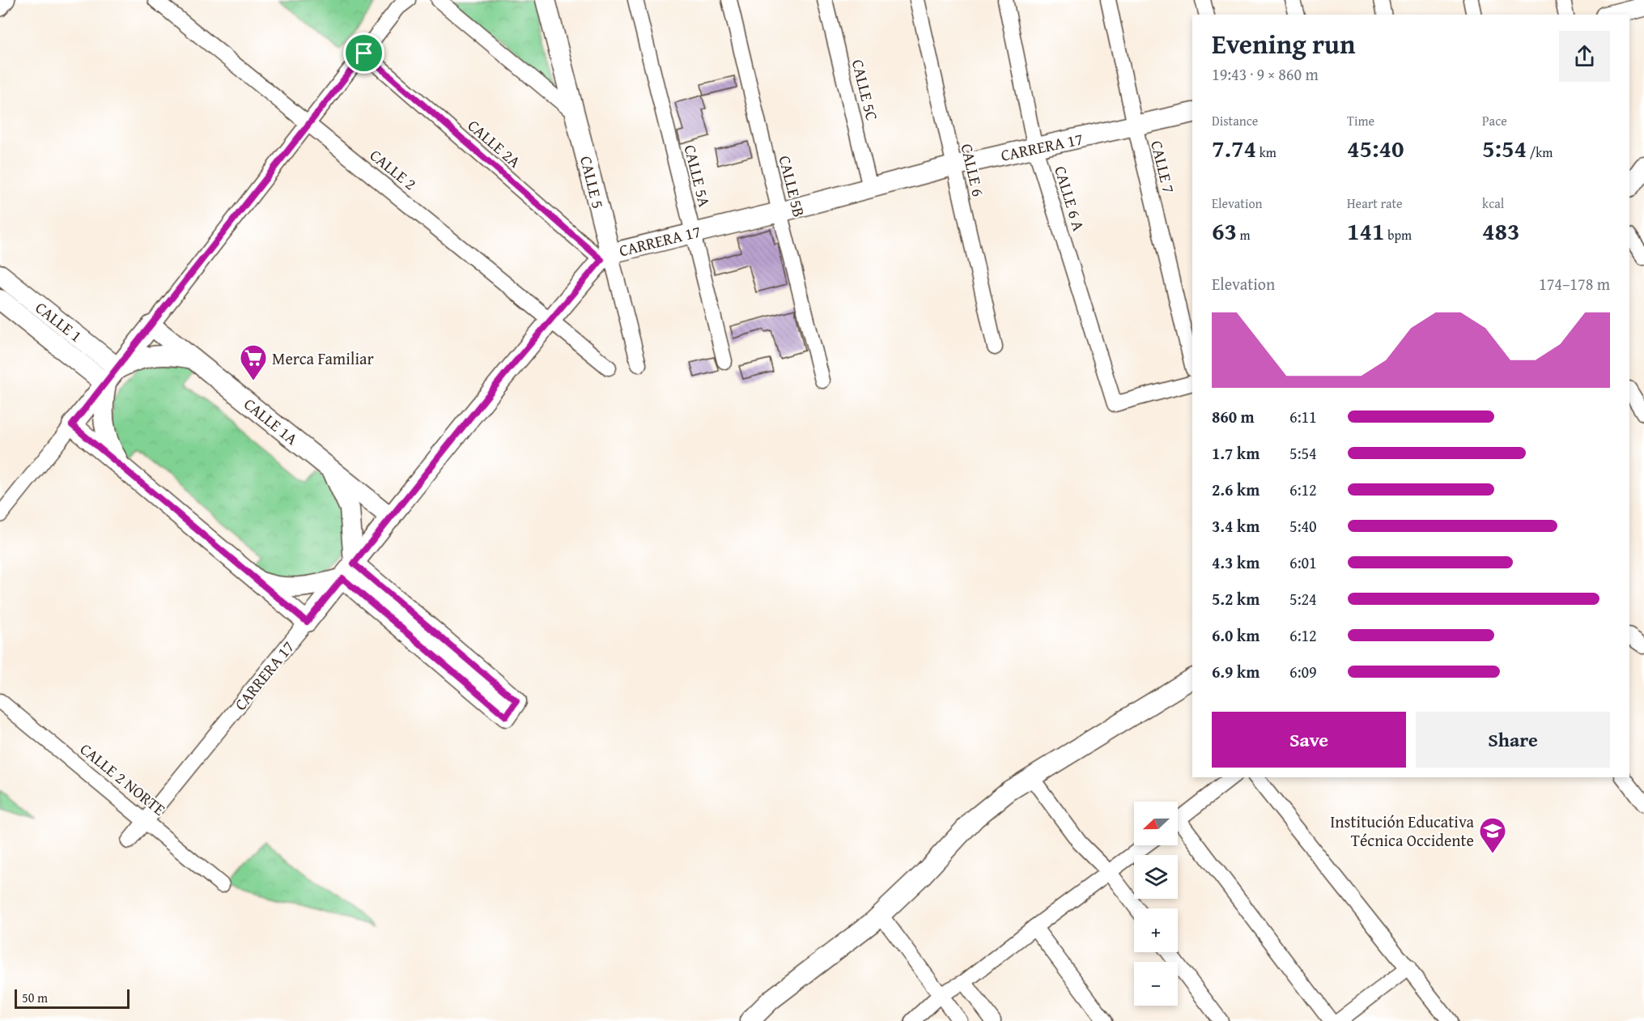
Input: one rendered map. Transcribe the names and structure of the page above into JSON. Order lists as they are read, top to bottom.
{
  "streets": {
    "street": [
      "CALLE 5C",
      "CALLE 2A",
      "CARRERA 17",
      "CALLE 7",
      "CALLE 2",
      "CALLE 6",
      "CALLE 5A",
      "CALLE 5",
      "CALLE 5B",
      "CALLE 6 A",
      "CALLE 1",
      "CALLE 1A",
      "CALLE 2 NORTE"
    ]
  },
  "crossings": [
    ["CALLE 5C", "CARRERA 17"],
    ["CALLE 2A", "CARRERA 17"],
    ["CALLE 2A", "CALLE 5"],
    ["CARRERA 17", "CALLE 7"],
    ["CARRERA 17", "CALLE 2"],
    ["CARRERA 17", "CALLE 6"],
    ["CARRERA 17", "CALLE 5A"],
    ["CARRERA 17", "CALLE 5"],
    ["CARRERA 17", "CALLE 5B"],
    ["CARRERA 17", "CALLE 6 A"],
    ["CARRERA 17", "CALLE 1A"],
    ["CARRERA 17", "CALLE 2 NORTE"]
  ],
  "places": {
    "supermarket": ["Merca Familiar"],
    "school or university": ["Institución Educativa Técnica Occidente"]
  },
  "scale_bar": "50 m",
  "north": "left",
  "page": {
    "heading": ["Evening run", "19:43 · 9 × 860 m"],
    "stats": [
      ["Distance", "7.74 km"],
      ["Time", "45:40"],
      ["Pace", "5:54 /km"],
      ["Elevation", "63 m"],
      ["Heart rate", "141 bpm"],
      ["kcal", "483"]
    ],
    "chart": ["Elevation", "174–178 m"],
    "list": [
      {
        "name": "860 m",
        "note": "6:11"
      },
      {
        "name": "1.7 km",
        "note": "5:54"
      },
      {
        "name": "2.6 km",
        "note": "6:12"
      },
      {
        "name": "3.4 km",
        "note": "5:40"
      },
      {
        "name": "4.3 km",
        "note": "6:01"
      },
      {
        "name": "5.2 km",
        "note": "5:24"
      },
      {
        "name": "6.0 km",
        "note": "6:12"
      },
      {
        "name": "6.9 km",
        "note": "6:09"
      }
    ],
    "buttons": ["Save", "Share"],
    "map_buttons": ["+", "−"],
    "scale": "50 m"
  }
}
